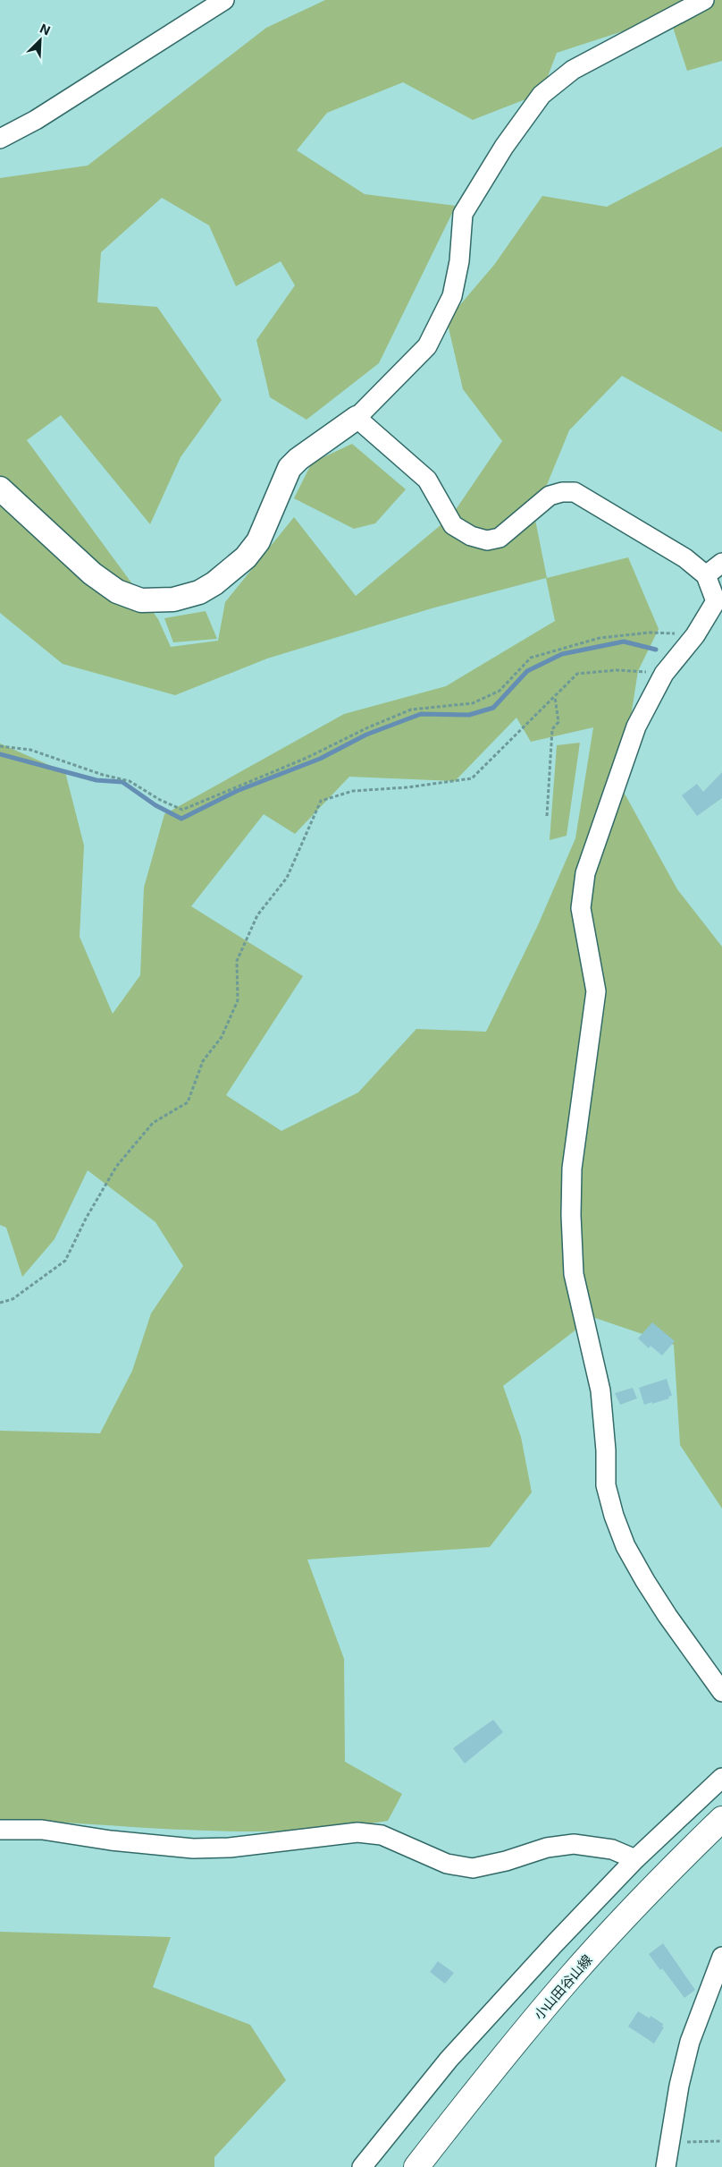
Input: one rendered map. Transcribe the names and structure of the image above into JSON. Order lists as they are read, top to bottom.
{
  "streets": {
    "main road": ["小山田谷山線"]
  },
  "north": "top right"
}
